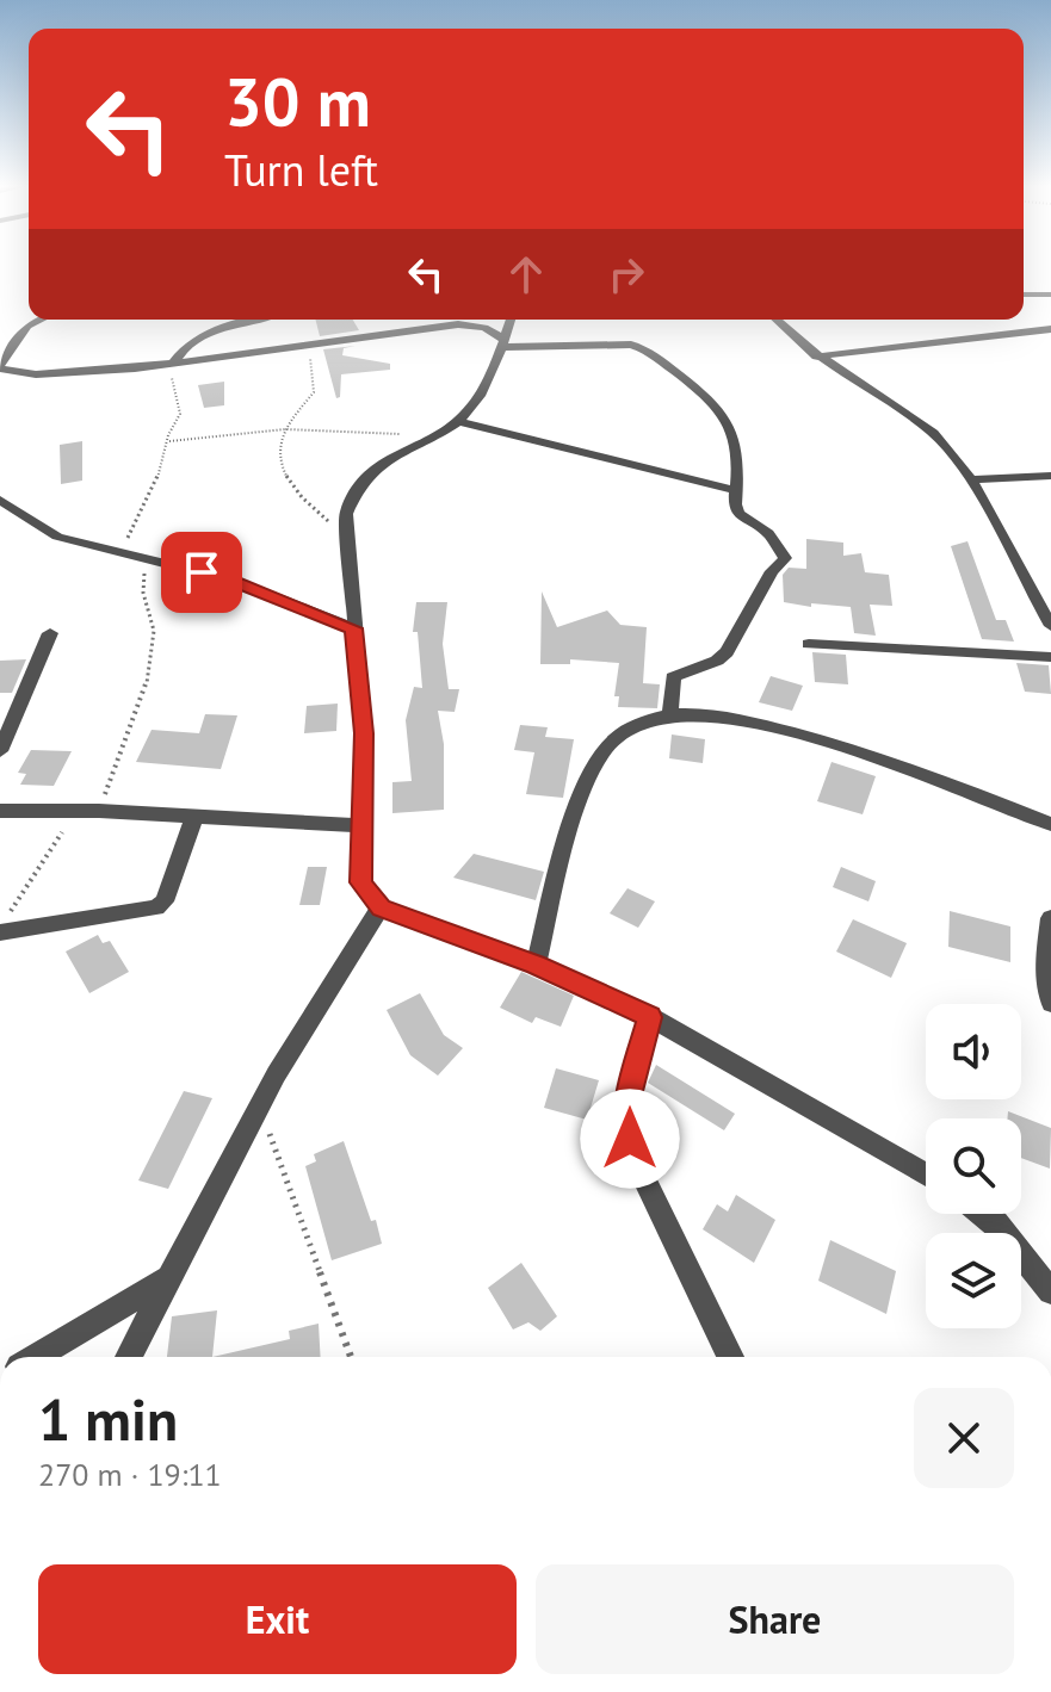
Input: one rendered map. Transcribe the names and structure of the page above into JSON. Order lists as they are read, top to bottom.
{
  "page": {
    "turn": ["30 m", "Turn left"],
    "heading": ["1 min", "270 m · 19:11"],
    "buttons": ["Exit", "Share"]
  }
}
